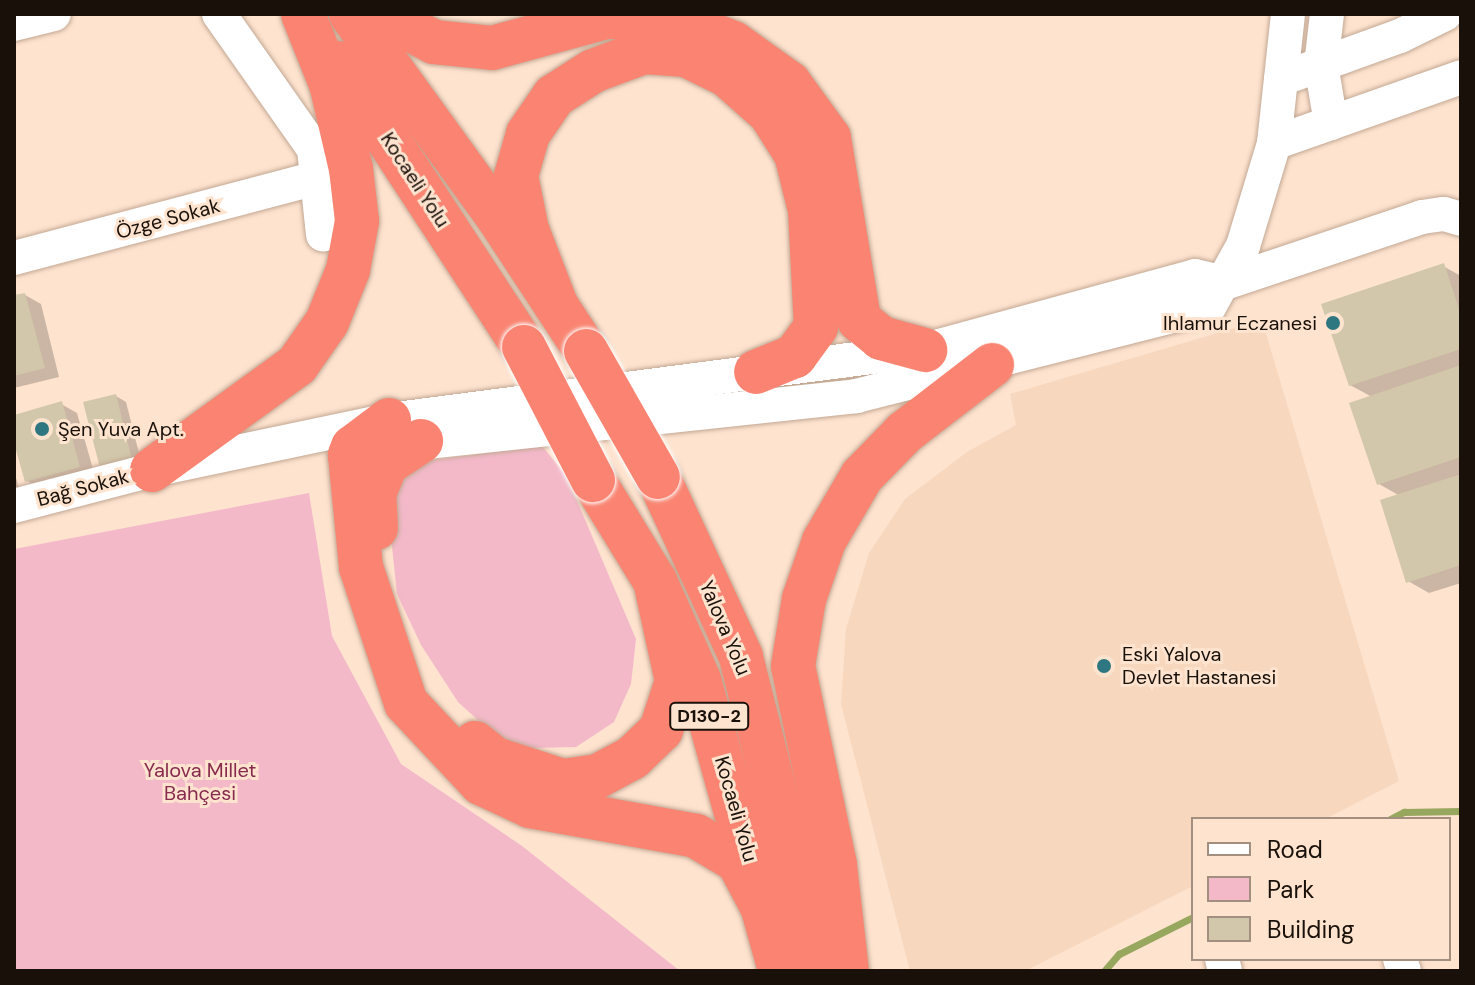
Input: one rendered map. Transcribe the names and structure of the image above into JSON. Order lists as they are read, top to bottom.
{
  "streets": {
    "highway": ["Kocaeli̇ Yolu", "Yalova Yolu", "D130-2"],
    "street": ["Özge Sokak", "Bağ Sokak"]
  },
  "crossings": [
    ["Yalova Yolu", "D130-2"]
  ],
  "parks": ["Yalova Millet Bahçesi"],
  "places": ["Ihlamur Eczanesi", "Şen Yuva Apt.", "Eski Yalova Devlet Hastanesi"],
  "legend": ["Road", "Park", "Building"]
}
